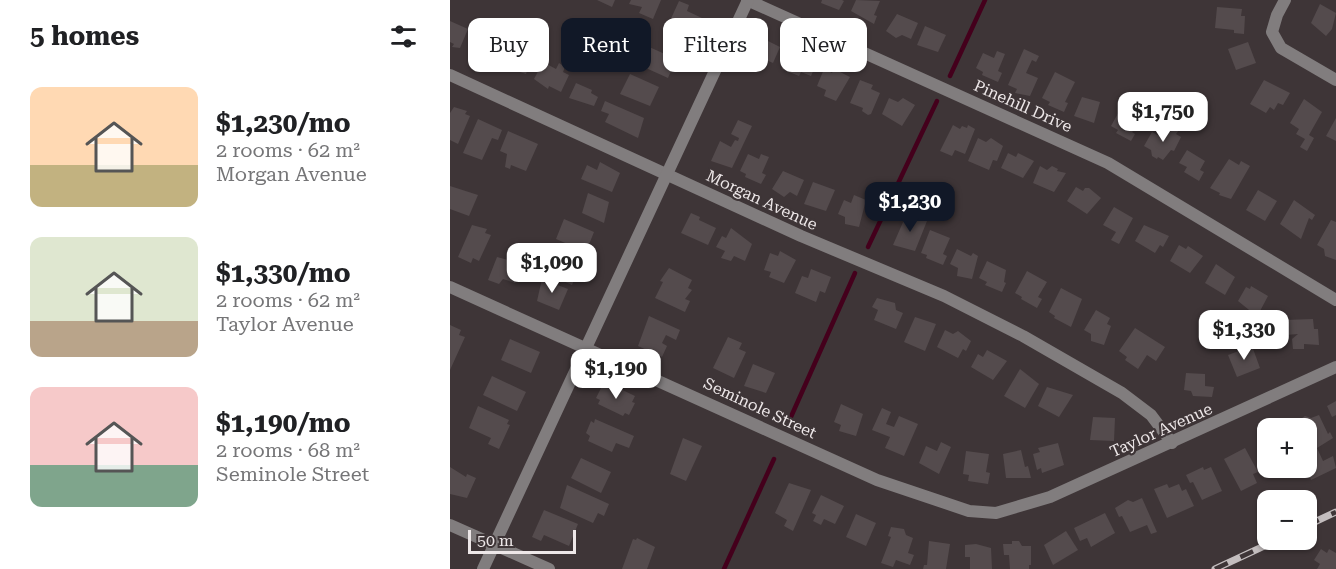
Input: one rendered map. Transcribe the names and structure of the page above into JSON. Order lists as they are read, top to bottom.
{
  "streets": {
    "street": [
      "Pinehill Drive",
      "Morgan Avenue",
      "Seminole Street",
      "Taylor Avenue"
    ]
  },
  "crossings": [
    ["Morgan Avenue", "Taylor Avenue"],
    ["Seminole Street", "Taylor Avenue"]
  ],
  "scale_bar": "50 m",
  "page": {
    "heading": "5 homes",
    "chip": [
      "Buy",
      "Rent",
      "Filters",
      "New"
    ],
    "list": [
      {
        "name": "$1,230/mo",
        "note": "2 rooms · 62 m² · Morgan Avenue"
      },
      {
        "name": "$1,330/mo",
        "note": "2 rooms · 62 m² · Taylor Avenue"
      },
      {
        "name": "$1,190/mo",
        "note": "2 rooms · 68 m² · Seminole Street"
      }
    ],
    "price": [
      "$1,750",
      "$1,230",
      "$1,090",
      "$1,330",
      "$1,190"
    ],
    "map_buttons": ["+", "−"],
    "scale": "50 m"
  }
}
